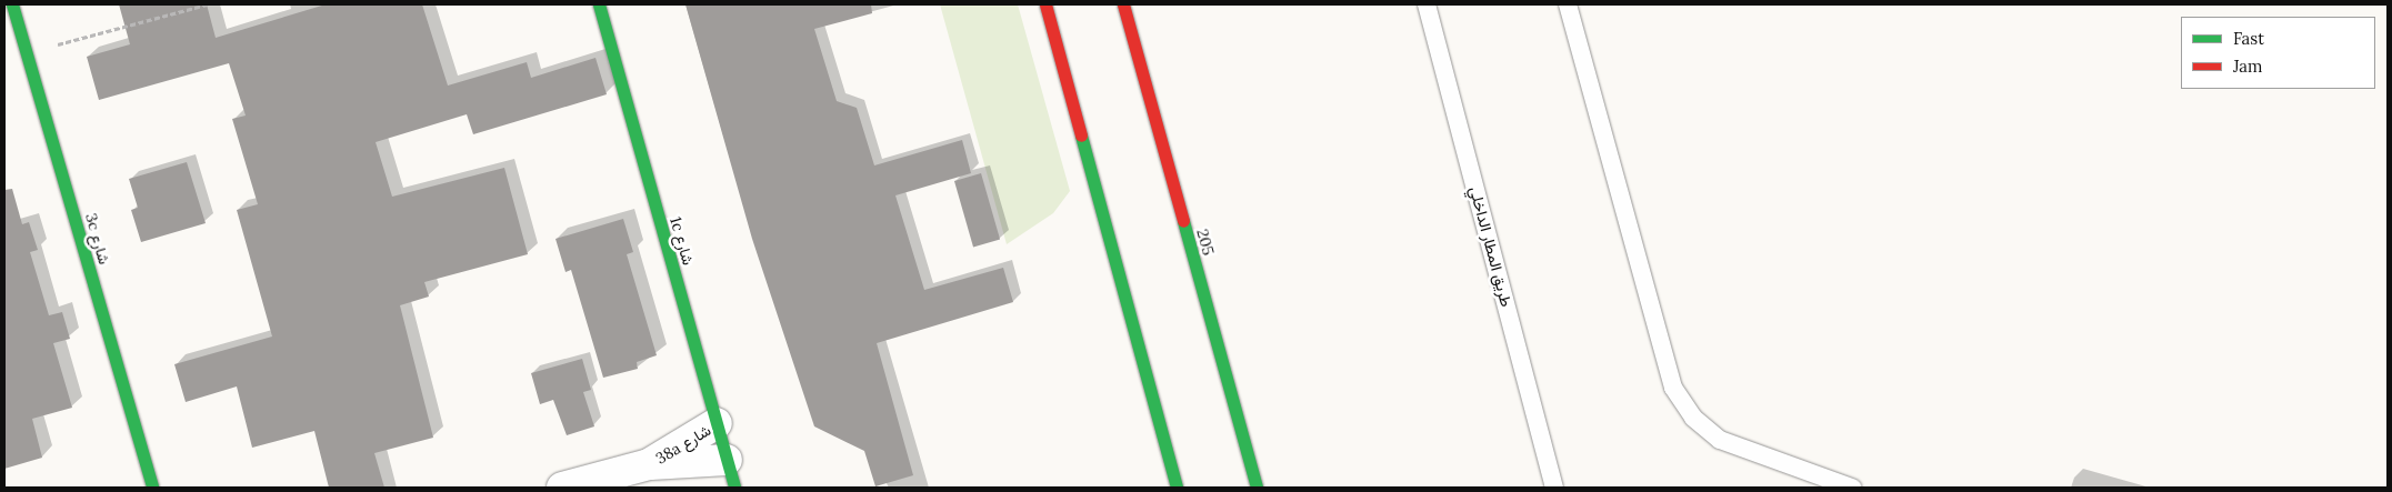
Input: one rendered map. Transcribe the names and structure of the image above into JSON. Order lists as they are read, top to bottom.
{
  "streets": {
    "street": [
      "3c شارع",
      "1c شارع",
      "205",
      "38a شارع"
    ],
    "lane": ["طريق المطار الداخلي"]
  },
  "crossings": [
    ["1c شارع", "38a شارع"]
  ],
  "legend": ["Fast", "Jam"]
}
